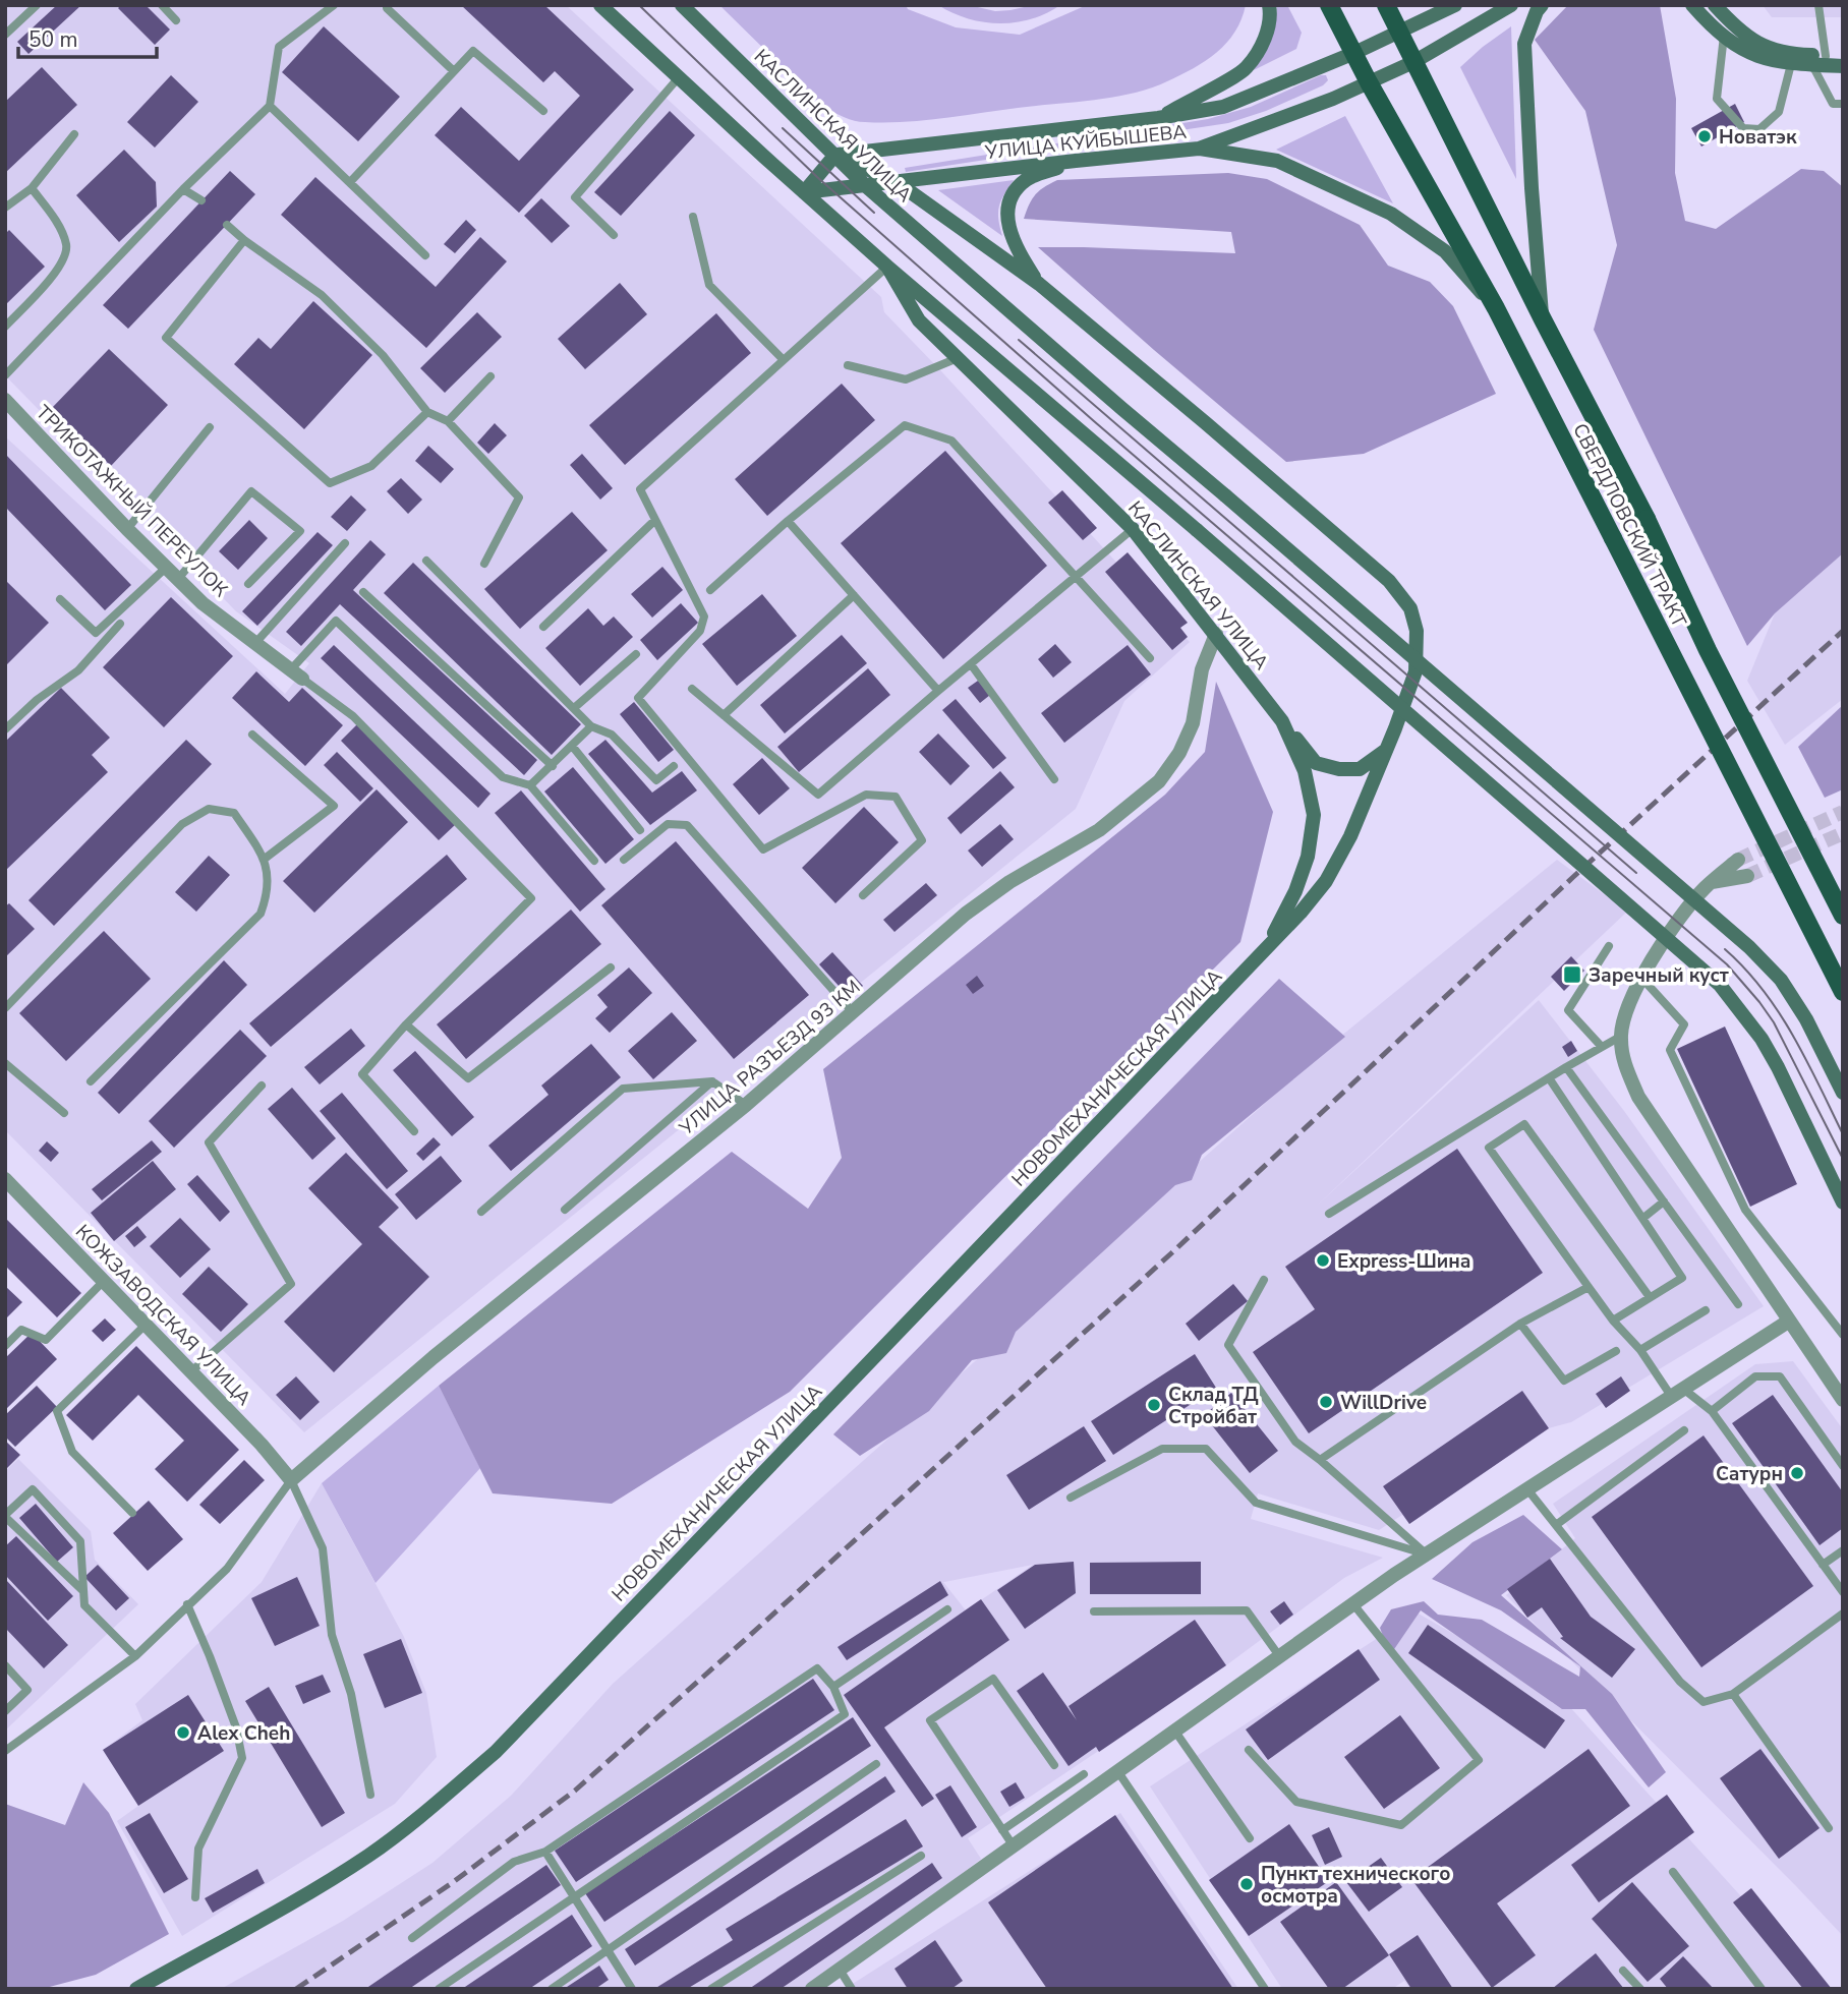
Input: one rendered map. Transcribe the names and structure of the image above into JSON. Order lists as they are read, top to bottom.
{
  "streets": {
    "main road": [
      "КАСЛИНСКАЯ УЛИЦА",
      "УЛИЦА КУЙБЫШЕВА",
      "СВЕРДЛОВСКИЙ ТРАКТ",
      "НОВОМЕХАНИЧЕСКАЯ УЛИЦА"
    ],
    "street": ["ТРИКОТАЖНЫЙ ПЕРЕУЛОК", "УЛИЦА РАЗЪЕЗД 93 КМ", "КОЖЗАВОДСКАЯ УЛИЦА"]
  },
  "crossings": [
    ["КАСЛИНСКАЯ УЛИЦА", "УЛИЦА КУЙБЫШЕВА"],
    ["КАСЛИНСКАЯ УЛИЦА", "УЛИЦА РАЗЪЕЗД 93 КМ"],
    ["КАСЛИНСКАЯ УЛИЦА", "НОВОМЕХАНИЧЕСКАЯ УЛИЦА"],
    ["УЛИЦА КУЙБЫШЕВА", "СВЕРДЛОВСКИЙ ТРАКТ"],
    ["УЛИЦА РАЗЪЕЗД 93 КМ", "КОЖЗАВОДСКАЯ УЛИЦА"]
  ],
  "places": {
    "other": [
      "Новатэк",
      "Express-Шина",
      "WillDrive",
      "Склад ТД Стройбат",
      "Сатурн",
      "Alex Cheh",
      "Пункт технического осмотра"
    ],
    "transit": ["Заречный куст"]
  },
  "scale_bar": "50 m"
}
